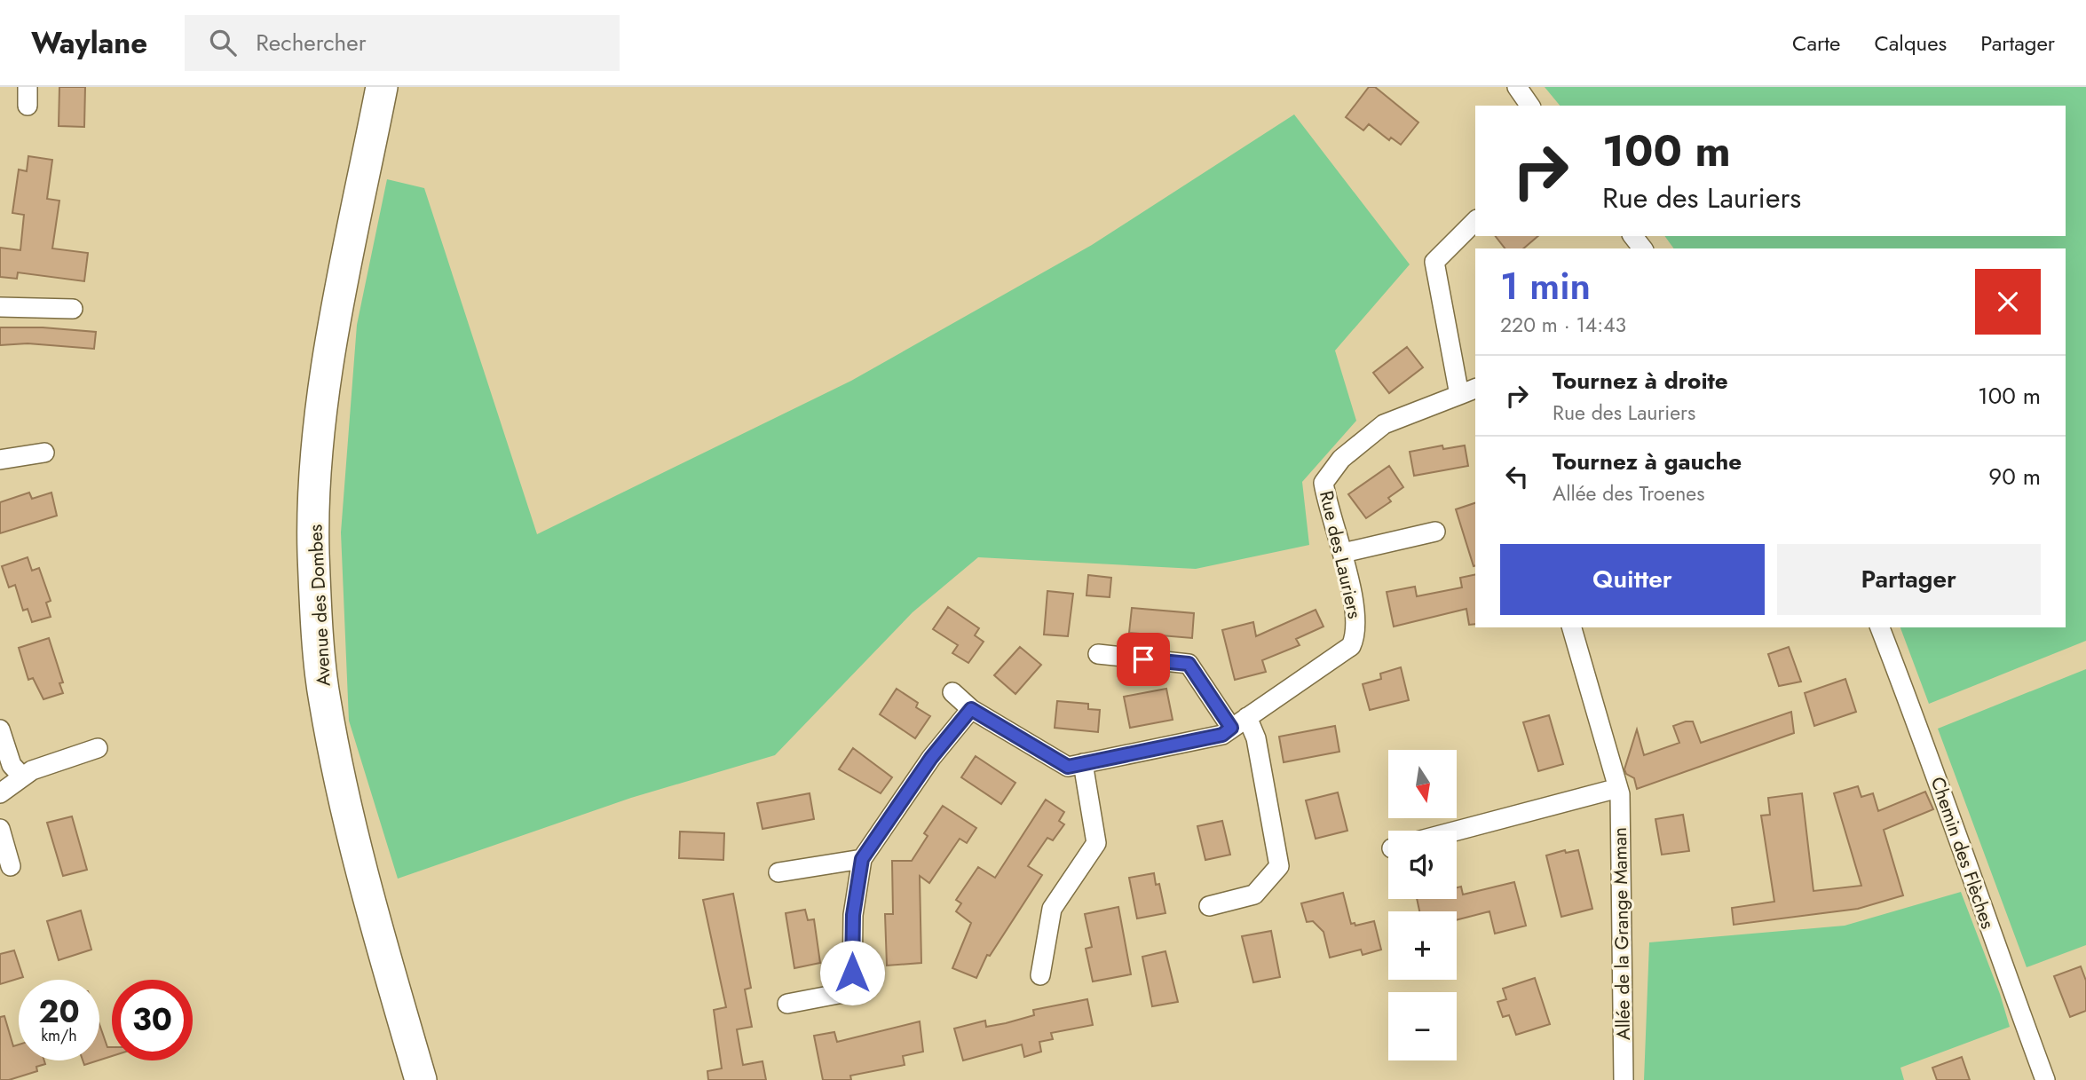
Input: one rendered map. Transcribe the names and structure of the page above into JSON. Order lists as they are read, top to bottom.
{
  "streets": {
    "main road": ["Avenue des Dombes"],
    "street": ["Rue des Lauriers", "Chemin des Flèches", "Allée de la Grange Maman"]
  },
  "north": "bottom",
  "page": {
    "header": "Waylane",
    "search": "Rechercher",
    "nav": ["Carte", "Calques", "Partager"],
    "turn": ["100 m", "Rue des Lauriers"],
    "heading": ["1 min", "220 m · 14:43"],
    "list": [
      {
        "name": "Tournez à droite",
        "note": "Rue des Lauriers",
        "value": "100 m"
      },
      {
        "name": "Tournez à gauche",
        "note": "Allée des Troenes",
        "value": "90 m"
      }
    ],
    "buttons": ["Quitter", "Partager"],
    "map_buttons": ["+", "−"],
    "speed": "20 km/h",
    "limit": "30"
  }
}
